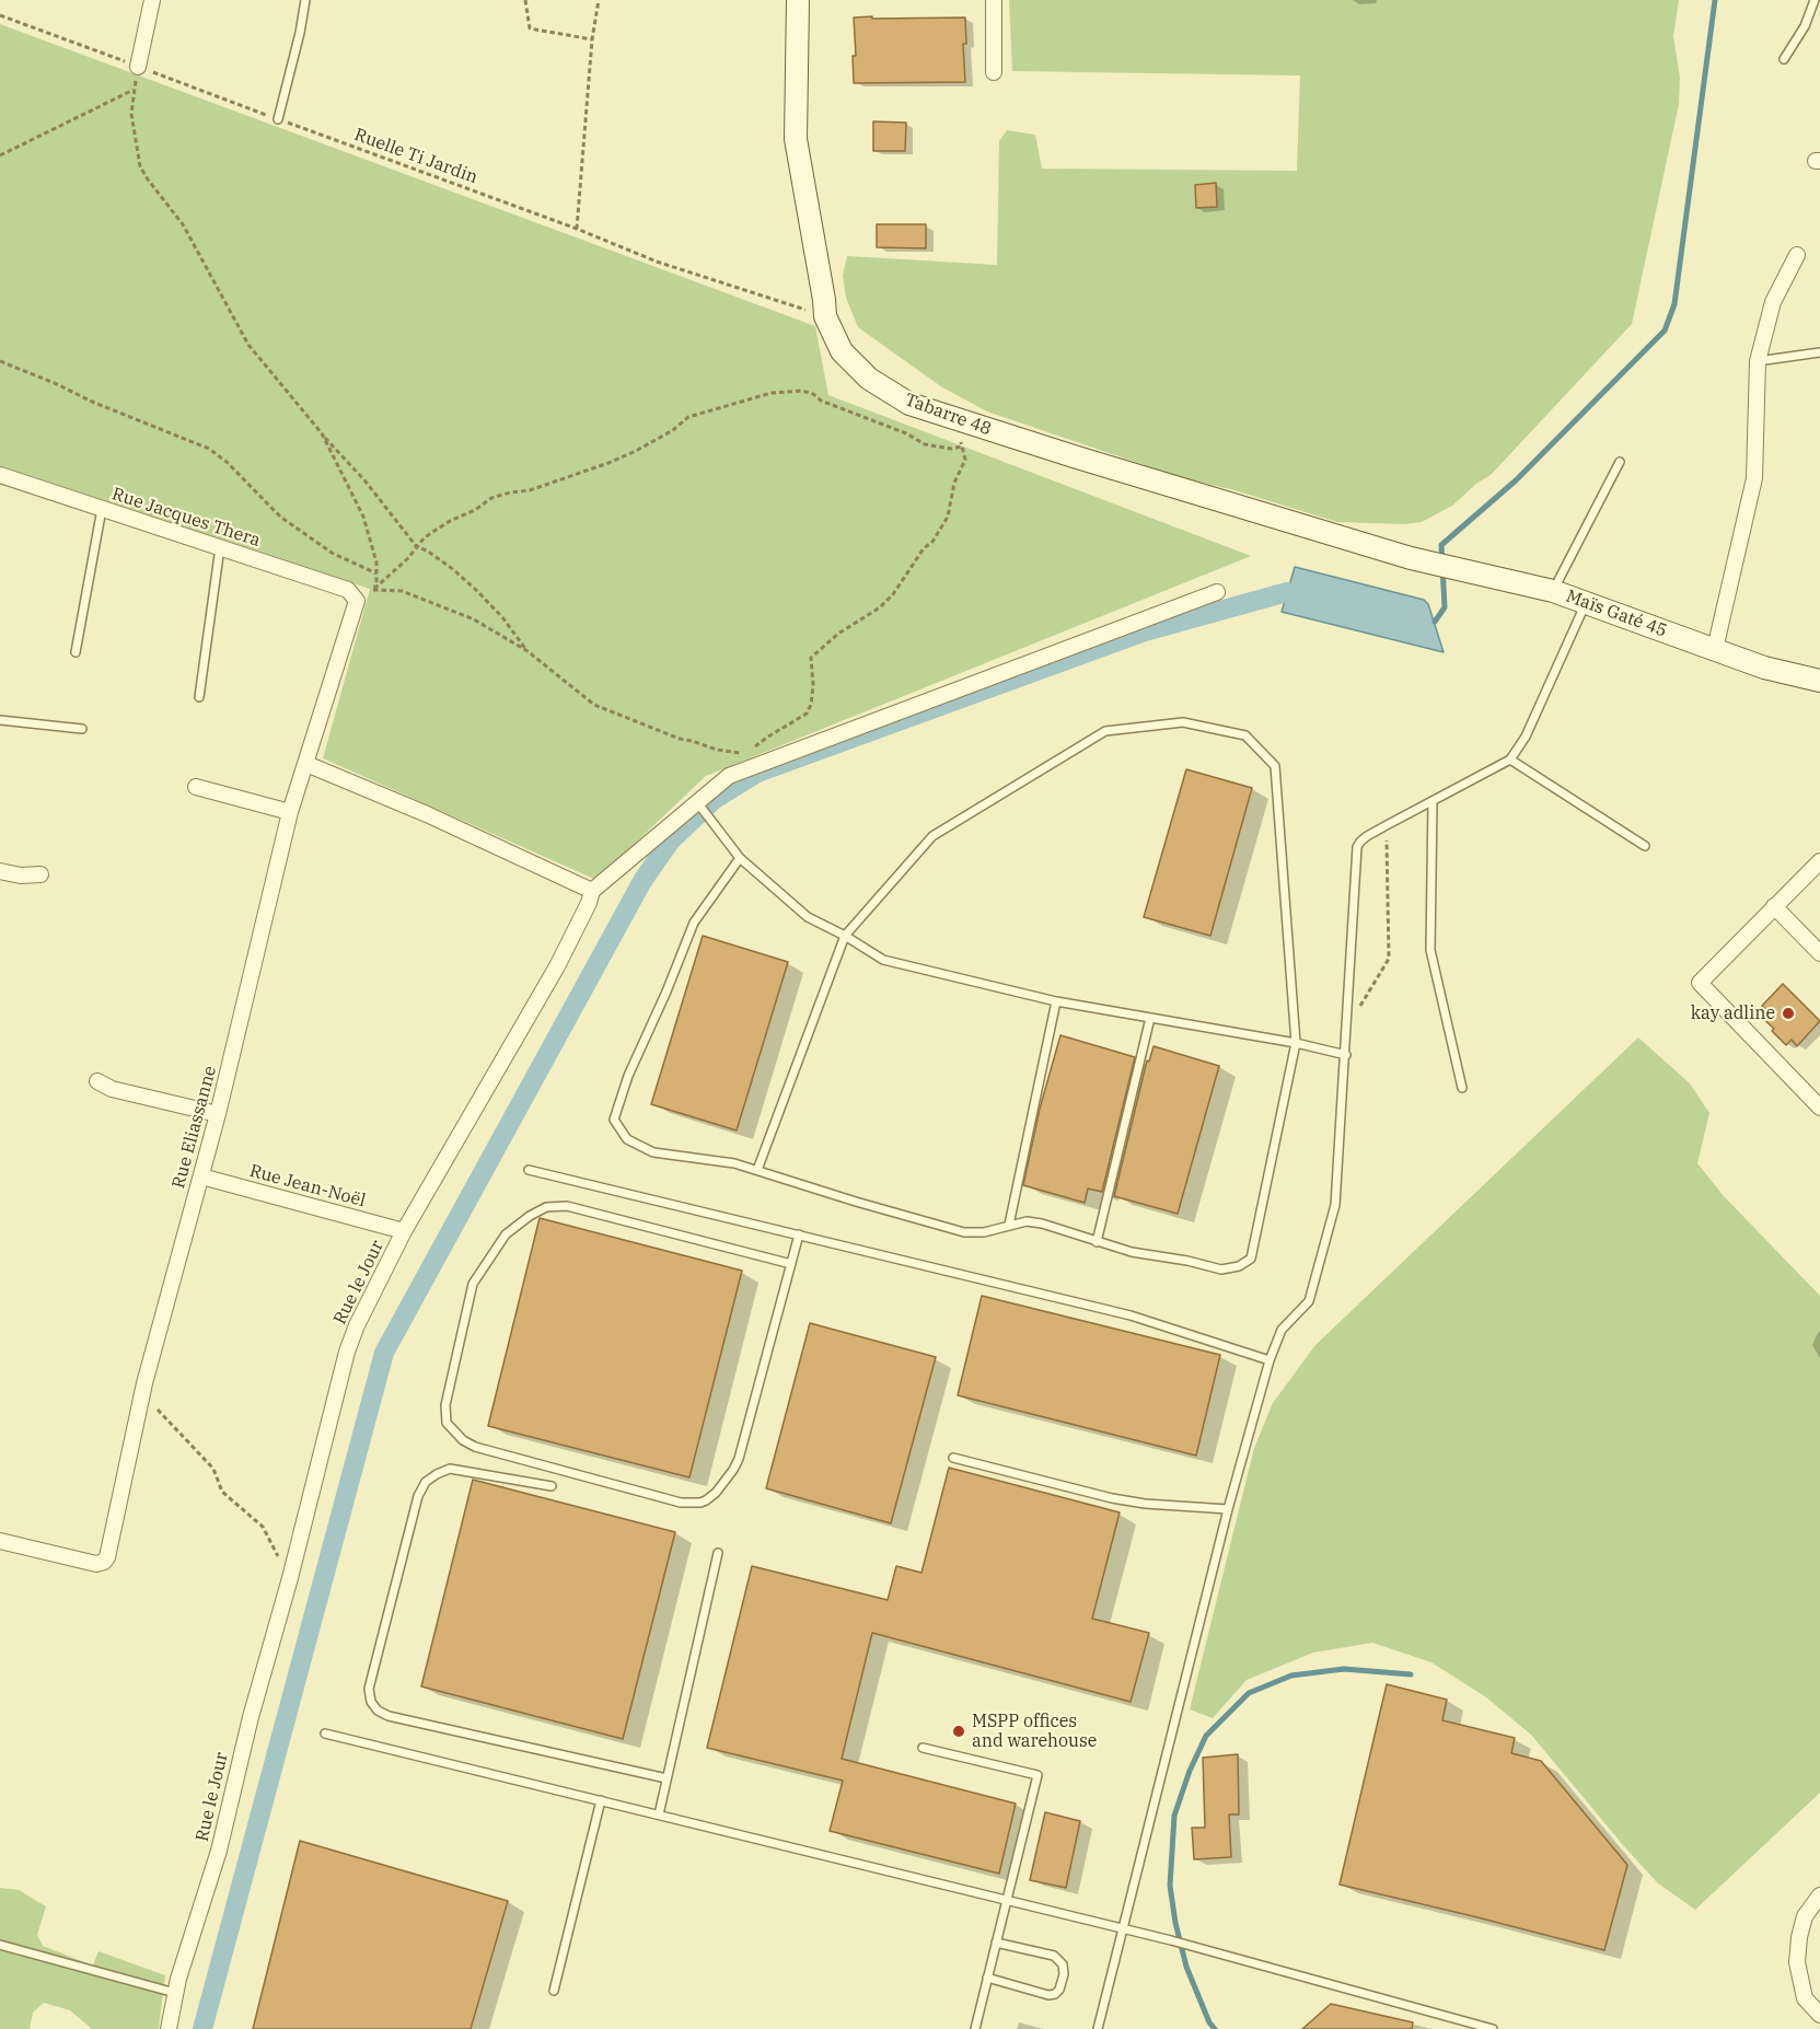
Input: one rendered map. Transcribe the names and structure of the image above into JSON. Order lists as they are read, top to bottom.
{
  "streets": {
    "street": [
      "Tabarre 48",
      "Rue Jacques Thera",
      "Maïs Gaté 45",
      "Rue Eliassanne",
      "Rue Jean-Noël",
      "Rue le Jour"
    ],
    "path": ["Ruelle Ti Jardin"]
  },
  "crossings": [
    ["Ruelle Ti Jardin", "Tabarre 48"],
    ["Tabarre 48", "Maïs Gaté 45"],
    ["Rue Jacques Thera", "Rue Eliassanne"],
    ["Rue Eliassanne", "Rue Jean-Noël"],
    ["Rue Jean-Noël", "Rue le Jour"]
  ],
  "places": ["kay adline", "MSPP offices and warehouse"]
}
